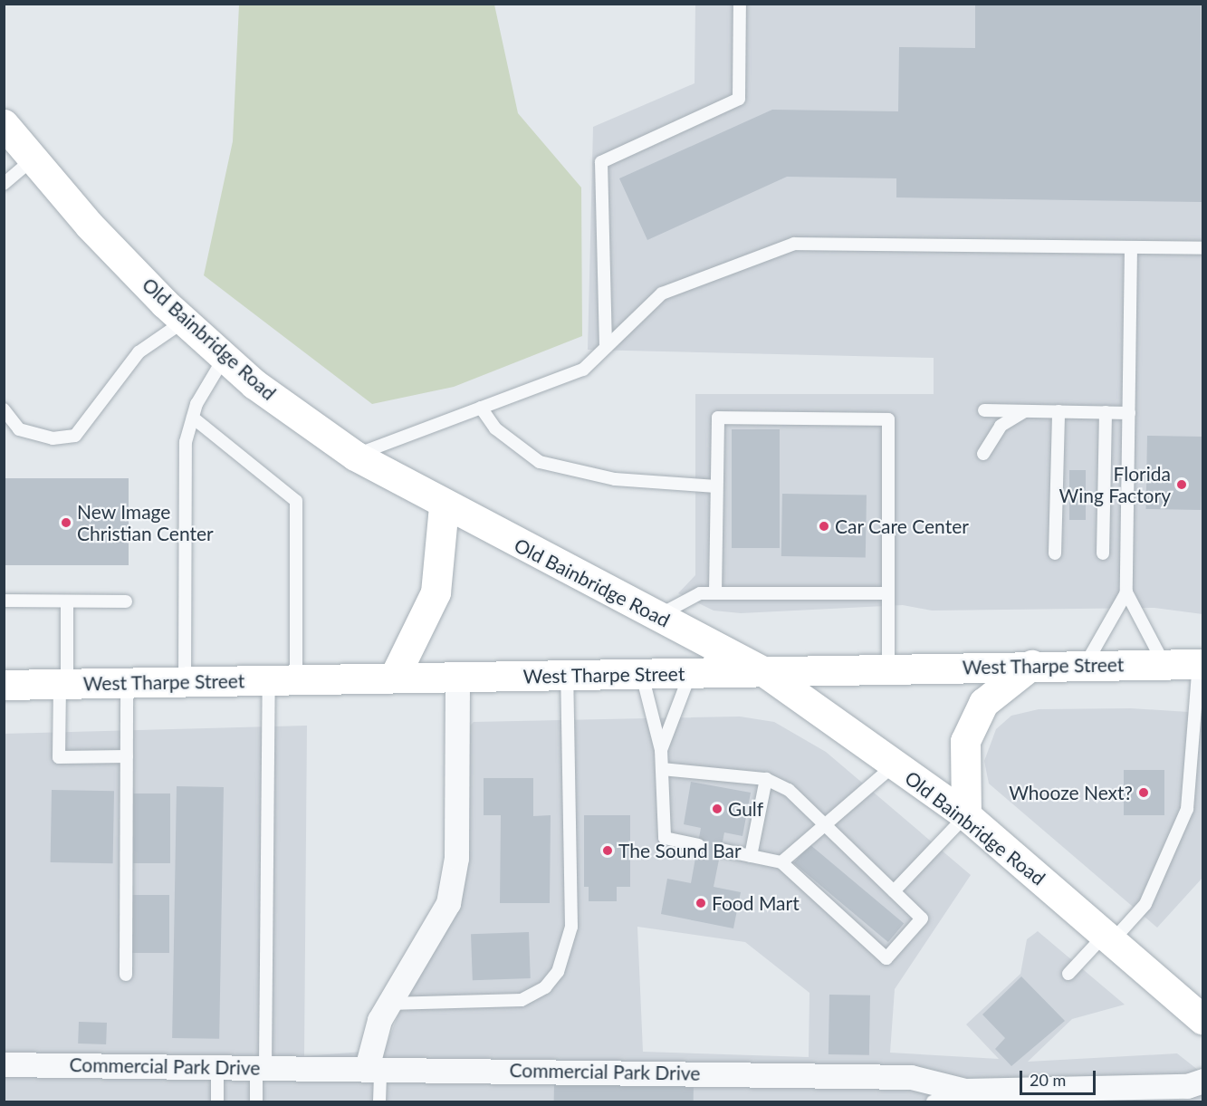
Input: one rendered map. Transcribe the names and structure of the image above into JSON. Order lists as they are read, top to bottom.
{
  "streets": {
    "main road": ["Old Bainbridge Road", "West Tharpe Street"],
    "street": ["Commercial Park Drive"]
  },
  "crossings": [
    ["Old Bainbridge Road", "West Tharpe Street"]
  ],
  "places": [
    "Florida Wing Factory",
    "New Image Christian Center",
    "Car Care Center",
    "Whooze Next?",
    "Gulf",
    "The Sound Bar",
    "Food Mart"
  ],
  "scale_bar": "20 m"
}
